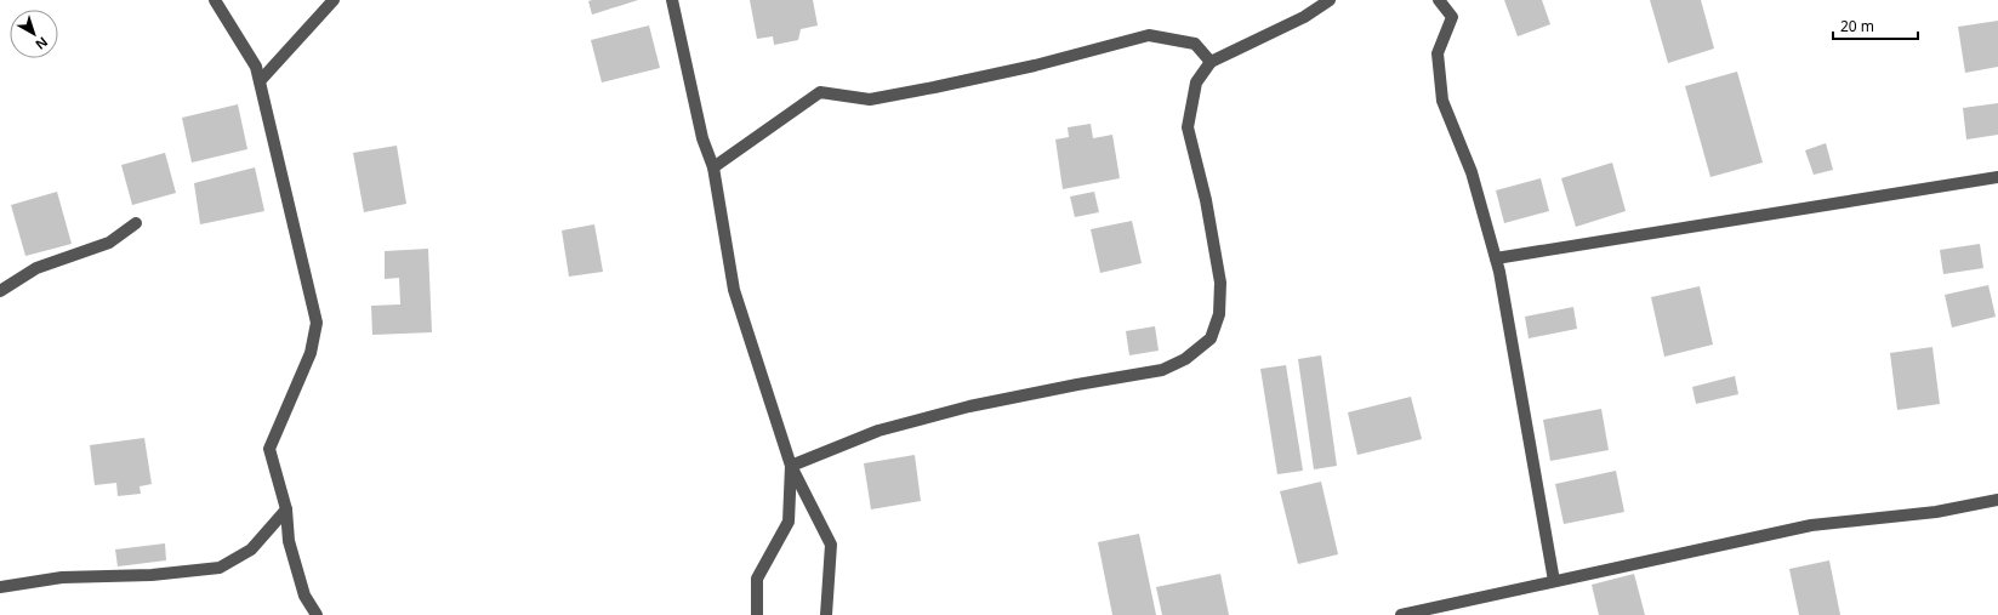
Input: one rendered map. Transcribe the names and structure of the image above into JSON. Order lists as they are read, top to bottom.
{
  "scale_bar": "20 m",
  "north": "bottom right"
}
